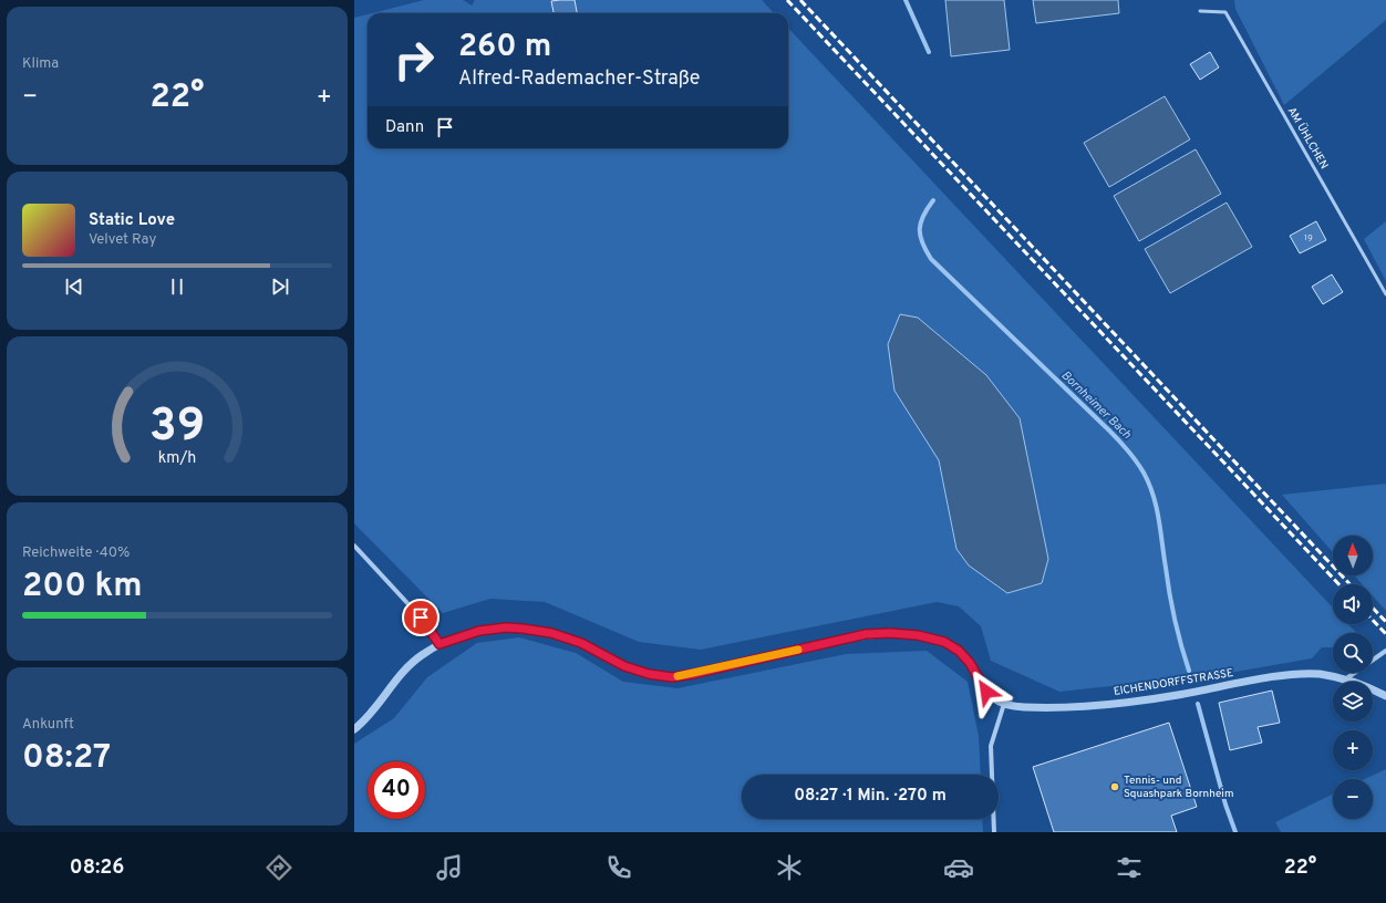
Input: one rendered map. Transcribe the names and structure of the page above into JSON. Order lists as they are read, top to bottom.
{
  "streets": {
    "street": ["EICHENDORFFSTRASSE"],
    "lane": ["AM ÜHLCHEN"]
  },
  "water": ["Bornheimer Bach"],
  "places": ["Tennis- und Squashpark Bornheim"],
  "house_numbers": ["19"],
  "north": "top",
  "page": {
    "tile": [
      "Klima",
      ["Reichweite · 40%", "200 km"],
      ["Ankunft", "08:27"]
    ],
    "turn": ["260 m", "Alfred-Rademacher-Straße"],
    "heat": ["−", "22°", "+"],
    "then": "Dann",
    "song": ["Static Love", "Velvet Ray"],
    "map_buttons": ["+", "−"],
    "limit": "40",
    "trip": "08:27 · 1 Min. · 270 m",
    "tabs": ["08:26", "22°"],
    "gauge": ["39", "km/h"]
  }
}
